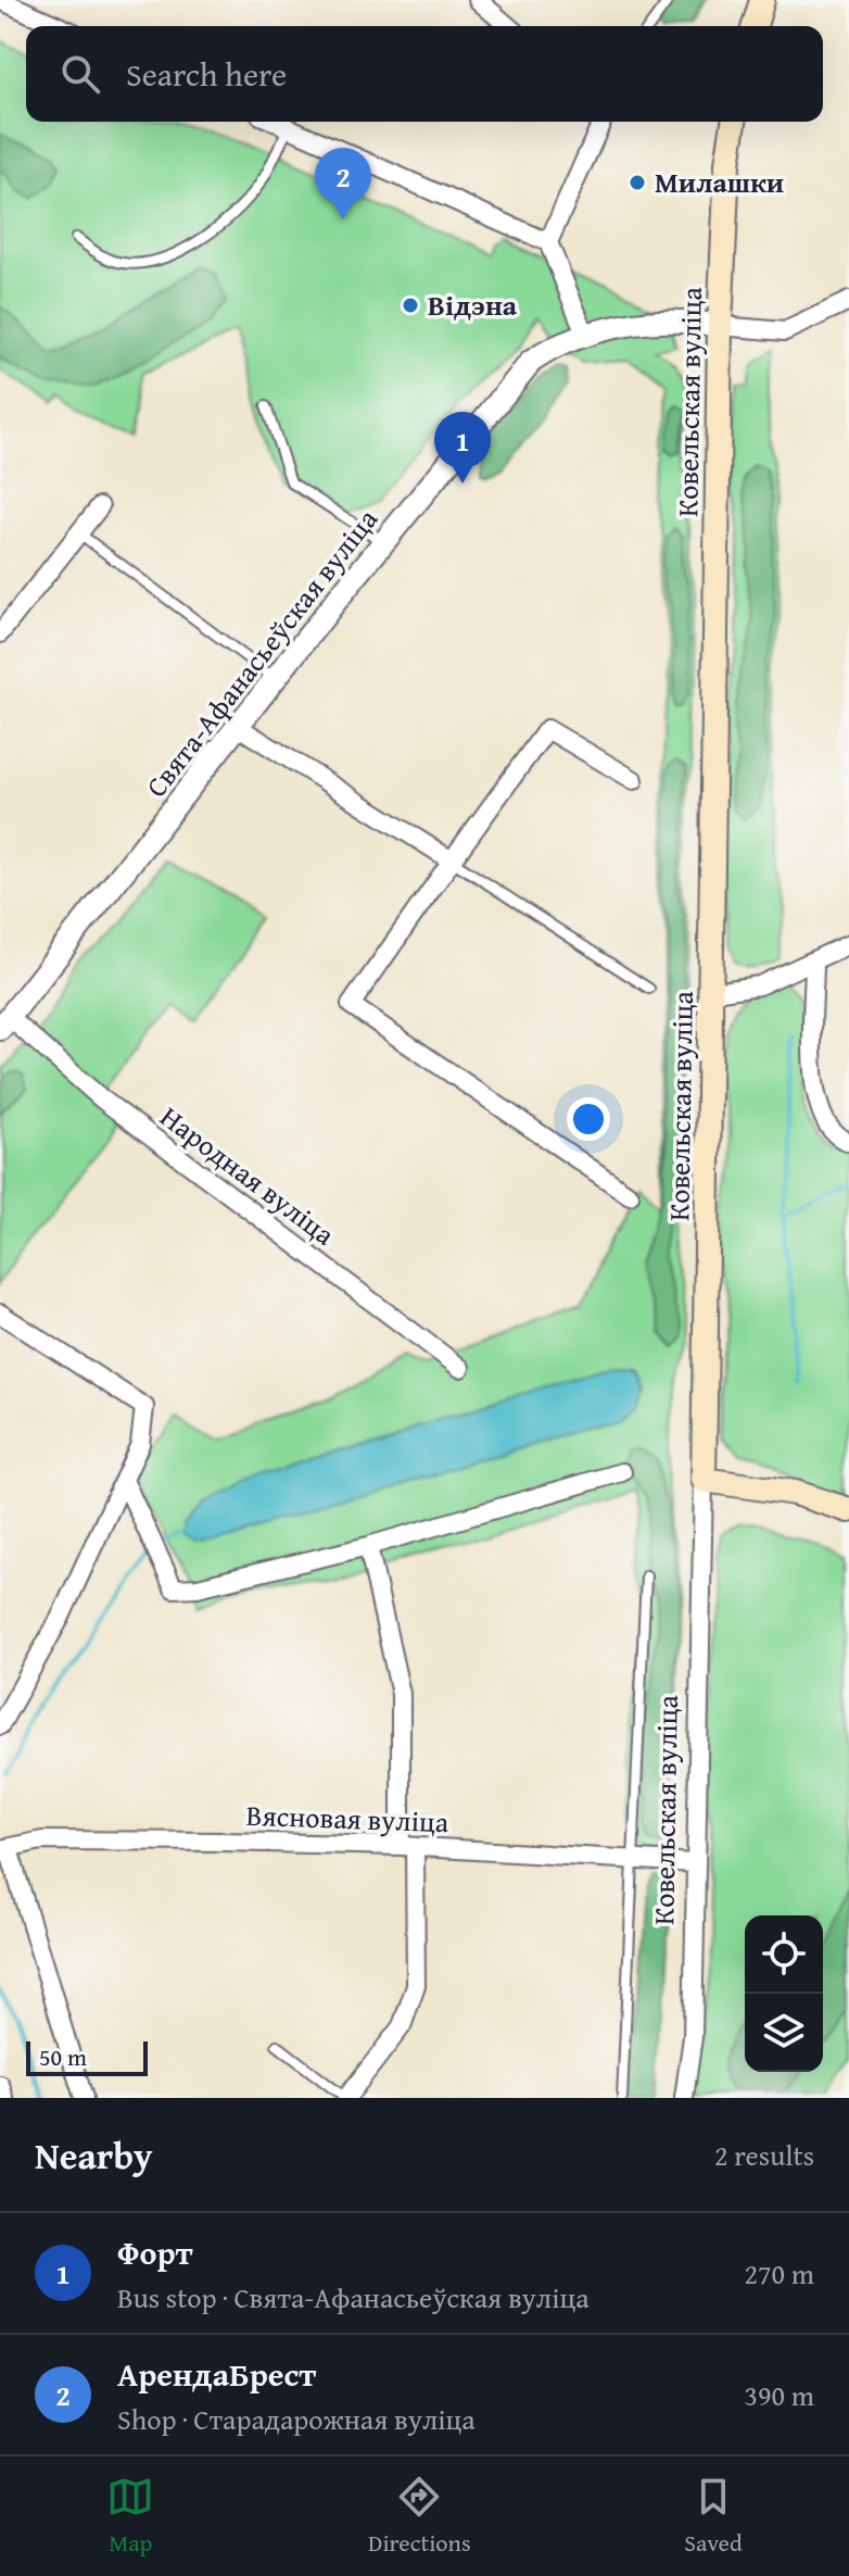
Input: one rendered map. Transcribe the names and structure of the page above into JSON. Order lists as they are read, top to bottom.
{
  "streets": {
    "main road": ["Ковельская вуліца"],
    "street": ["Свята-Афанасьеўская вуліца", "Народная вуліца", "Вясновая вуліца"]
  },
  "crossings": [
    ["Ковельская вуліца", "Свята-Афанасьеўская вуліца"],
    ["Ковельская вуліца", "Вясновая вуліца"],
    ["Свята-Афанасьеўская вуліца", "Народная вуліца"]
  ],
  "places": ["Милашки", "Відэна"],
  "scale_bar": "50 m",
  "page": {
    "search": "Search here",
    "pins": ["2", "1"],
    "scale": "50 m",
    "heading": ["Nearby", "2 results"],
    "list": [
      {
        "mark": "1",
        "name": "Форт",
        "note": "Bus stop · Свята-Афанасьеўская вуліца",
        "value": "270 m"
      },
      {
        "mark": "2",
        "name": "АрендаБрест",
        "note": "Shop · Старадарожная вуліца",
        "value": "390 m"
      }
    ],
    "nav": ["Map", "Directions", "Saved"]
  }
}
